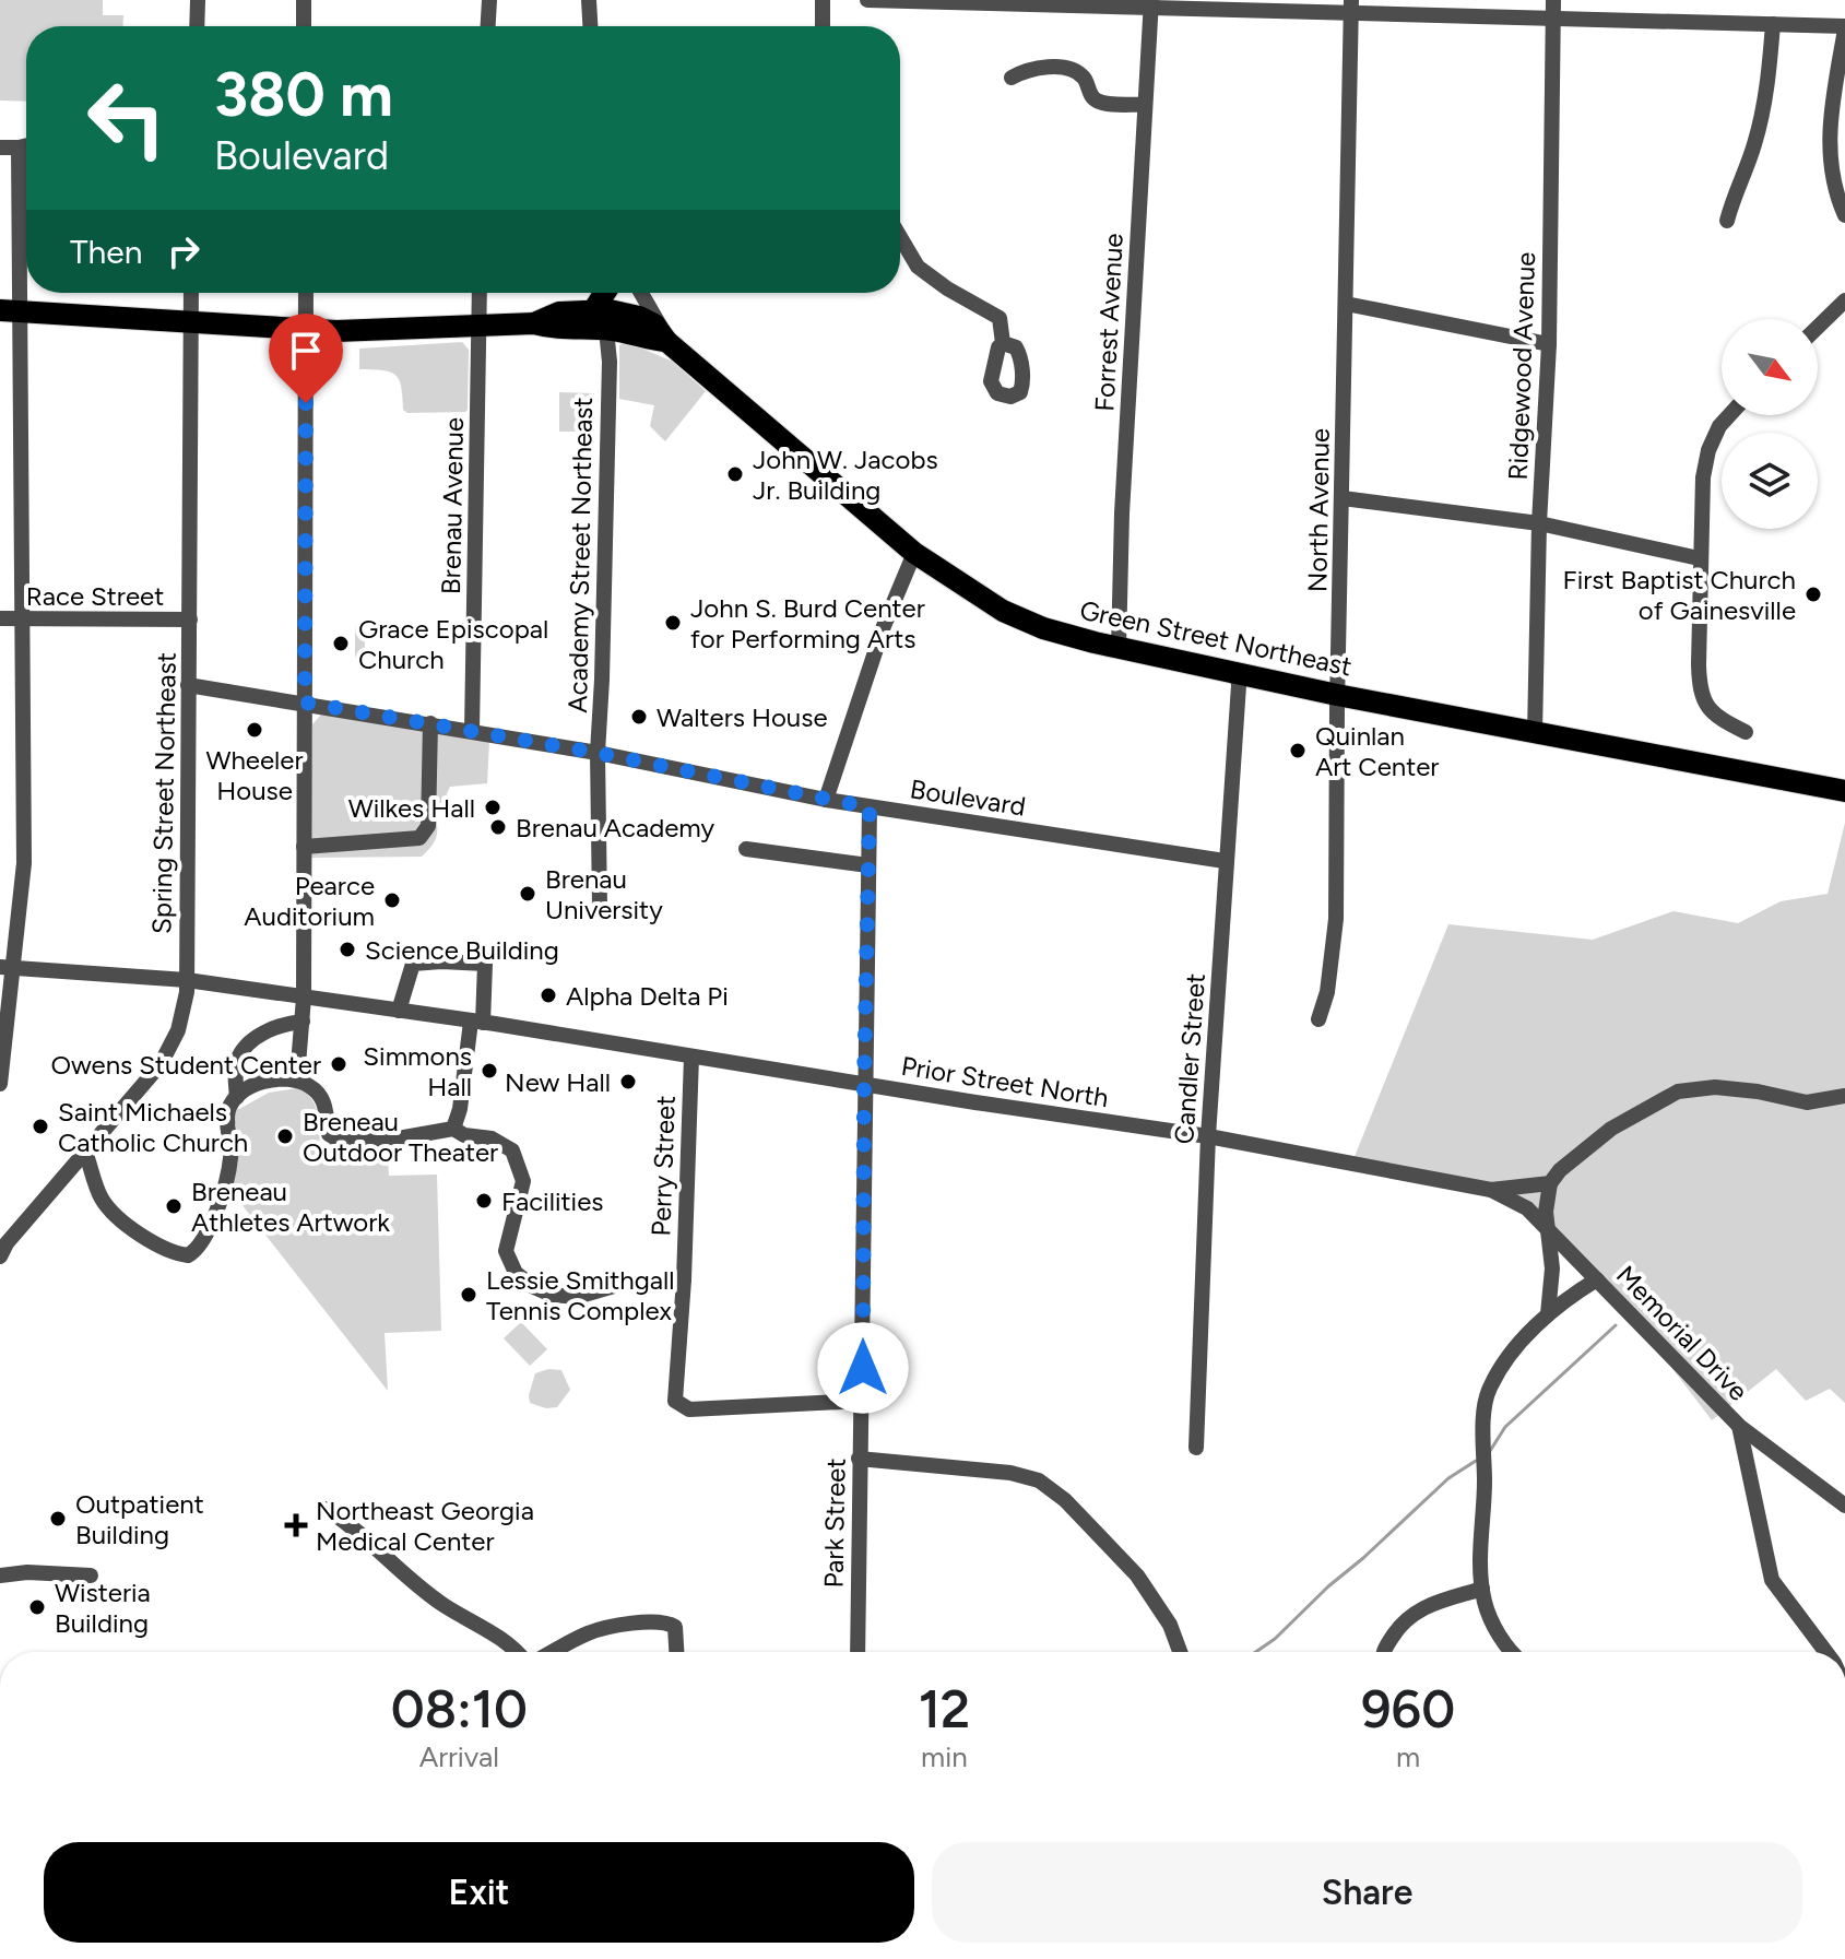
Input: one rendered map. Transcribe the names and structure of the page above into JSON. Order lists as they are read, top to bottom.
{
  "streets": {
    "highway": ["Green Street Northeast"],
    "street": [
      "Forrest Avenue",
      "Ridgewood Avenue",
      "Brenau Avenue",
      "North Avenue",
      "Academy Street Northeast",
      "Race Street",
      "Spring Street Northeast",
      "Boulevard",
      "Candler Street",
      "Prior Street North",
      "Perry Street",
      "Memorial Drive",
      "Park Street"
    ]
  },
  "crossings": [
    ["Forrest Avenue", "Green Street Northeast"],
    ["Ridgewood Avenue", "Green Street Northeast"],
    ["Brenau Avenue", "Boulevard"],
    ["North Avenue", "Green Street Northeast"],
    ["Academy Street Northeast", "Boulevard"],
    ["Race Street", "Spring Street Northeast"],
    ["Green Street Northeast", "Candler Street"],
    ["Spring Street Northeast", "Boulevard"],
    ["Spring Street Northeast", "Prior Street North"],
    ["Boulevard", "Candler Street"],
    ["Boulevard", "Park Street"],
    ["Candler Street", "Prior Street North"],
    ["Prior Street North", "Perry Street"],
    ["Prior Street North", "Memorial Drive"],
    ["Prior Street North", "Park Street"],
    ["Perry Street", "Park Street"]
  ],
  "places": {
    "other": [
      "John W. Jacobs Jr. Building",
      "First Baptist Church of Gainesville",
      "John S. Burd Center for Performing Arts",
      "Grace Episcopal Church",
      "Walters House",
      "Wheeler House",
      "Quinlan Art Center",
      "Wilkes Hall",
      "Brenau Academy",
      "Brenau University",
      "Pearce Auditorium",
      "Science Building",
      "Alpha Delta Pi",
      "Owens Student Center",
      "Simmons Hall",
      "New Hall",
      "Saint Michaels Catholic Church",
      "Breneau Outdoor Theater",
      "Facilities",
      "Breneau Athletes Artwork",
      "Lessie Smithgall Tennis Complex",
      "Outpatient Building",
      "Wisteria Building"
    ],
    "health": ["Northeast Georgia Medical Center"]
  },
  "north": "bottom right",
  "page": {
    "turn": ["380 m", "Boulevard"],
    "then": "Then",
    "eta": [
      "08:10",
      "Arrival",
      "12",
      "min",
      "960",
      "m"
    ],
    "buttons": ["Exit", "Share"]
  }
}
